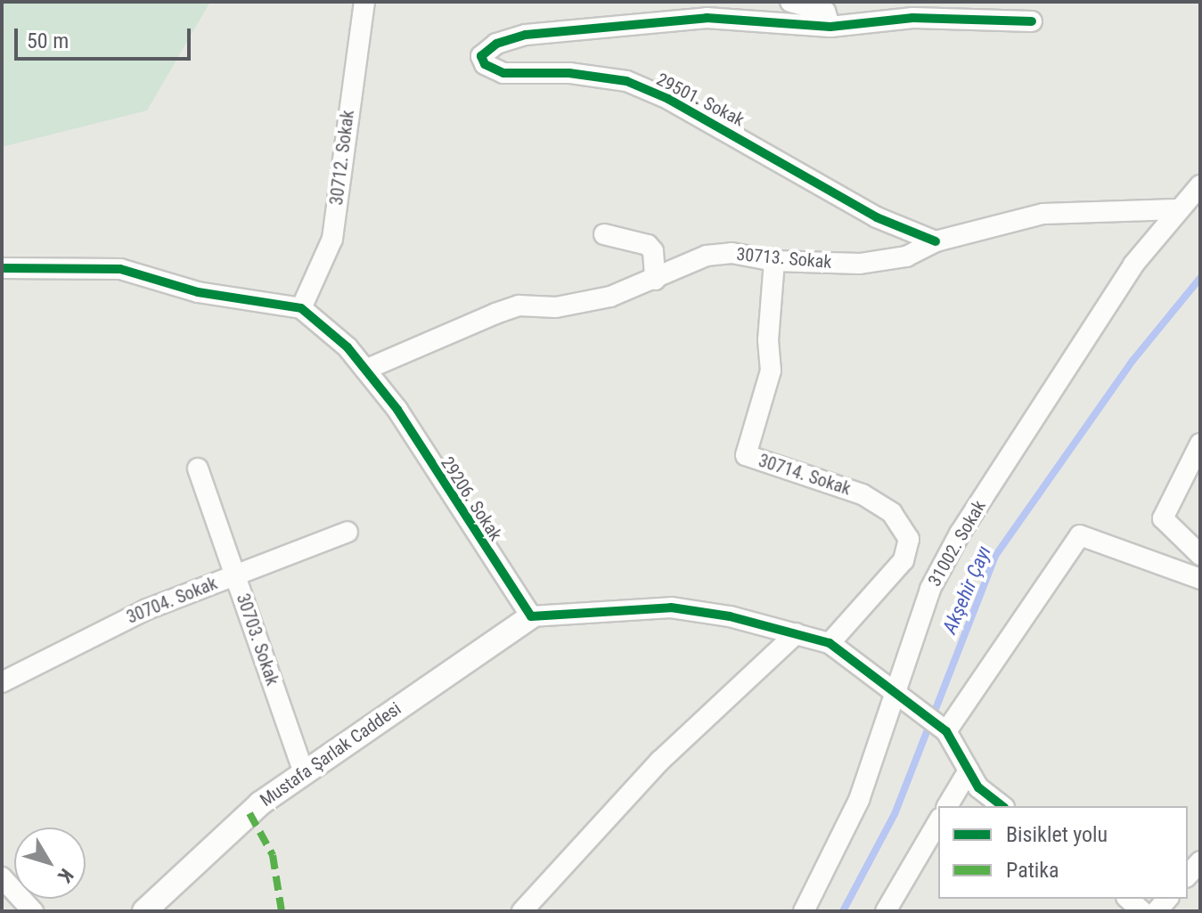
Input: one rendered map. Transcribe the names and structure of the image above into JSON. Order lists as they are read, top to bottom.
{
  "streets": {
    "street": [
      "29501. Sokak",
      "30712. Sokak",
      "30713. Sokak",
      "30714. Sokak",
      "29206. Sokak",
      "31002. Sokak",
      "30704. Sokak",
      "30703. Sokak",
      "Mustafa Şarlak Caddesi"
    ]
  },
  "crossings": [
    ["29501. Sokak", "30713. Sokak"],
    ["30712. Sokak", "29206. Sokak"],
    ["30713. Sokak", "30714. Sokak"],
    ["30713. Sokak", "29206. Sokak"],
    ["30713. Sokak", "31002. Sokak"],
    ["29206. Sokak", "Mustafa Şarlak Caddesi"],
    ["30704. Sokak", "30703. Sokak"],
    ["30703. Sokak", "Mustafa Şarlak Caddesi"]
  ],
  "water": ["Akşehir Çayı"],
  "legend": ["Bisiklet yolu", "Patika"],
  "scale_bar": "50 m",
  "north": "bottom right"
}
